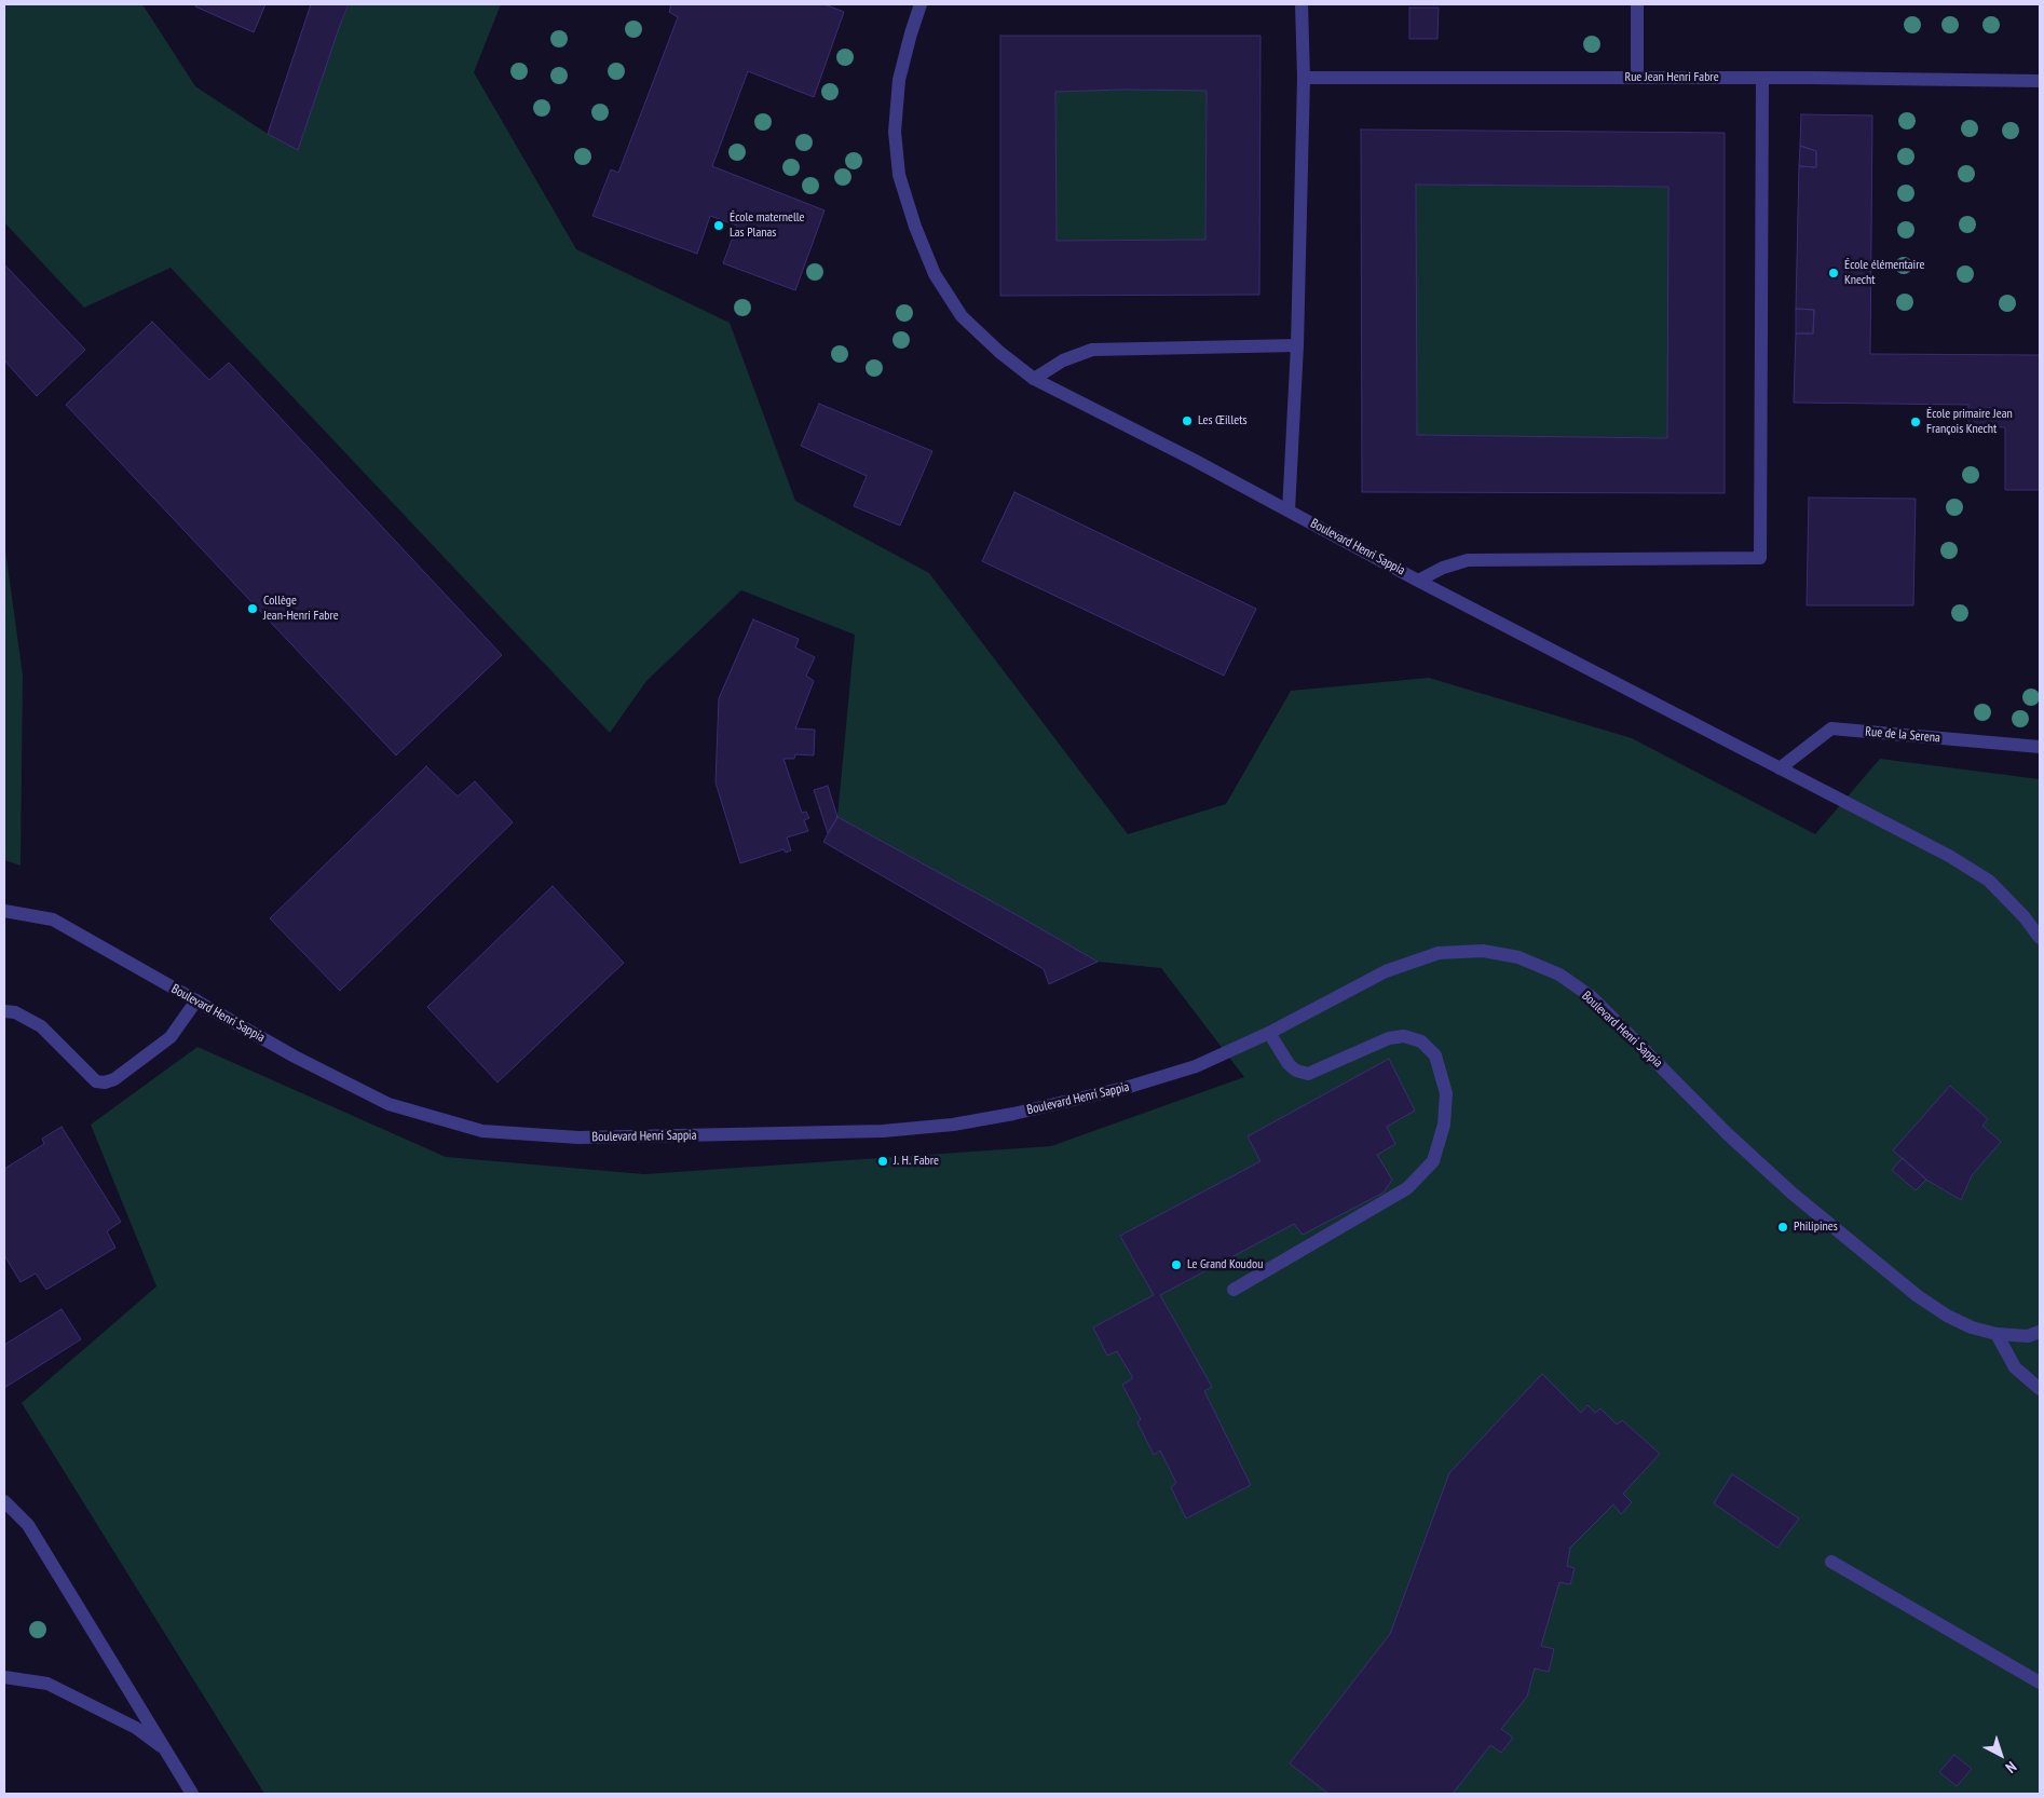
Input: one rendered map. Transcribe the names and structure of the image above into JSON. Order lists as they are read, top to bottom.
{
  "streets": {
    "street": ["Rue Jean Henri Fabre", "Boulevard Henri Sappia", "Rue de la Serena"]
  },
  "crossings": [
    ["Boulevard Henri Sappia", "Rue de la Serena"]
  ],
  "places": [
    "École maternelle Las Planas",
    "École élémentaire Knecht",
    "Les Œillets",
    "École primaire Jean François Knecht",
    "Collège Jean-Henri Fabre",
    "J. H. Fabre",
    "Philipines",
    "Le Grand Koudou"
  ],
  "north": "bottom right"
}
